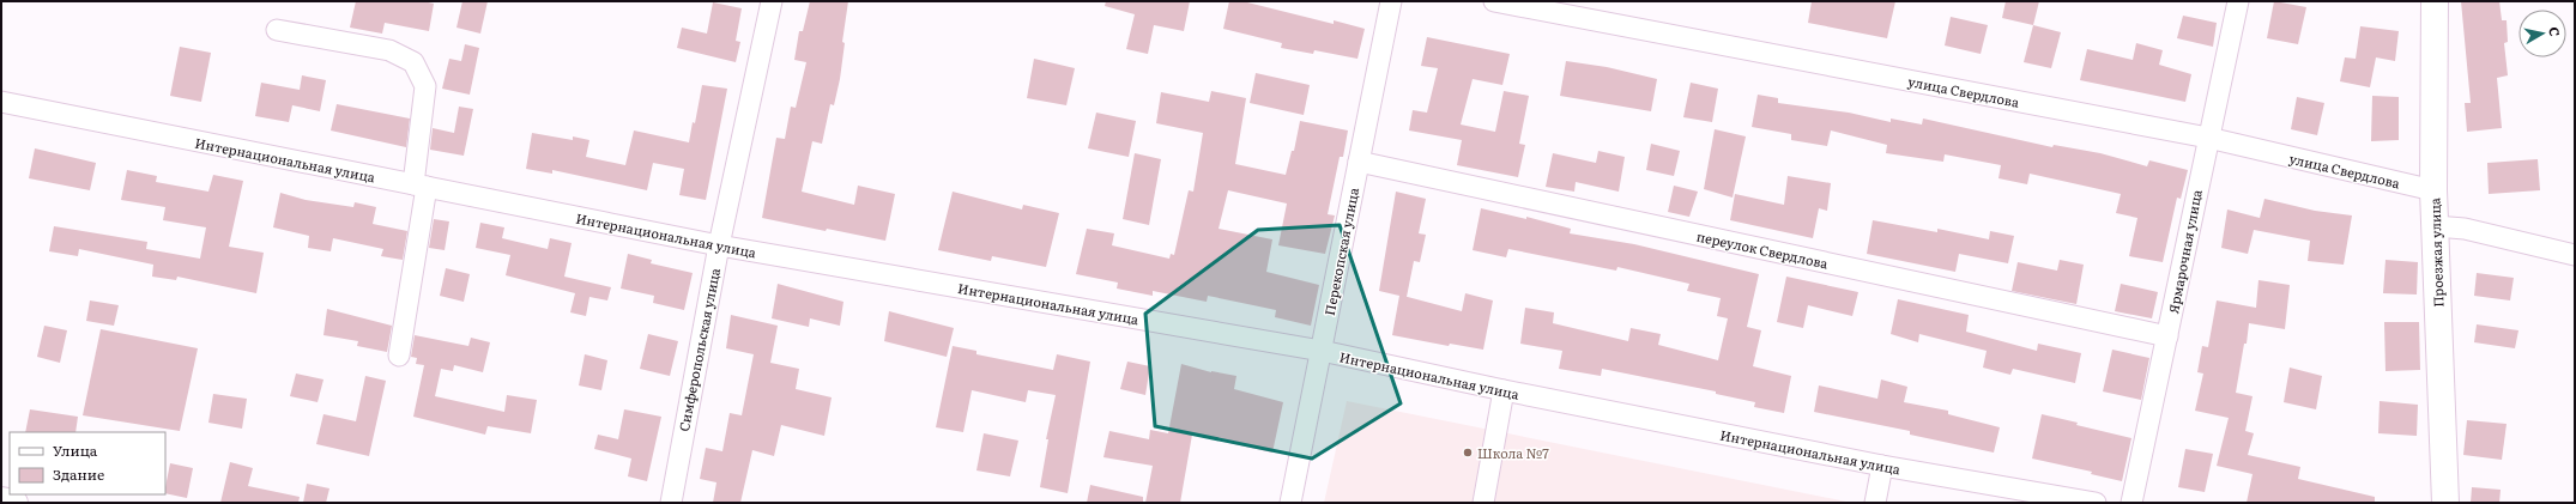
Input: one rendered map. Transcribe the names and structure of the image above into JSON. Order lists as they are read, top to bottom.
{
  "streets": {
    "main road": ["Проезжая улица"],
    "street": [
      "улица Свердлова",
      "Интернациональная улица",
      "переулок Свердлова",
      "Перекопская улица",
      "Ярмарочная улица",
      "Симферопольская улица"
    ]
  },
  "crossings": [
    ["улица Свердлова", "Ярмарочная улица"],
    ["улица Свердлова", "Проезжая улица"],
    ["Интернациональная улица", "Перекопская улица"],
    ["Интернациональная улица", "Симферопольская улица"],
    ["переулок Свердлова", "Перекопская улица"],
    ["переулок Свердлова", "Ярмарочная улица"]
  ],
  "places": ["Школа №7"],
  "legend": ["Улица", "Здание"],
  "north": "right"
}
